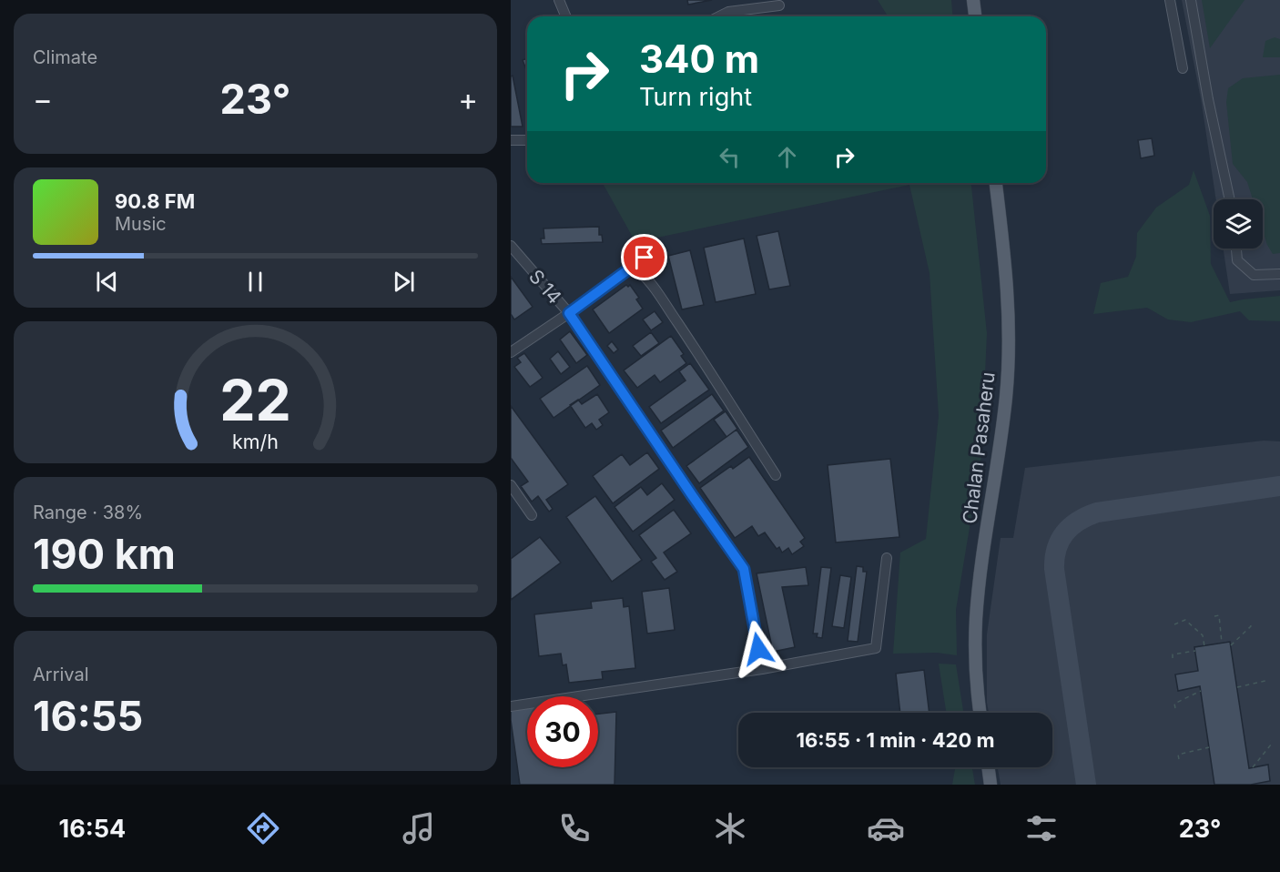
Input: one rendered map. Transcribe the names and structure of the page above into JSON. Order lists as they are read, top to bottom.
{
  "streets": {
    "main road": ["Chalan Pasaheru"],
    "street": ["S 14"]
  },
  "page": {
    "tile": [
      "Climate",
      ["Range · 38%", "190 km"],
      ["Arrival", "16:55"]
    ],
    "turn": ["340 m", "Turn right"],
    "heat": ["−", "23°", "+"],
    "song": ["90.8 FM", "Music"],
    "limit": "30",
    "trip": "16:55 · 1 min · 420 m",
    "tabs": ["16:54", "23°"],
    "gauge": ["22", "km/h"]
  }
}
